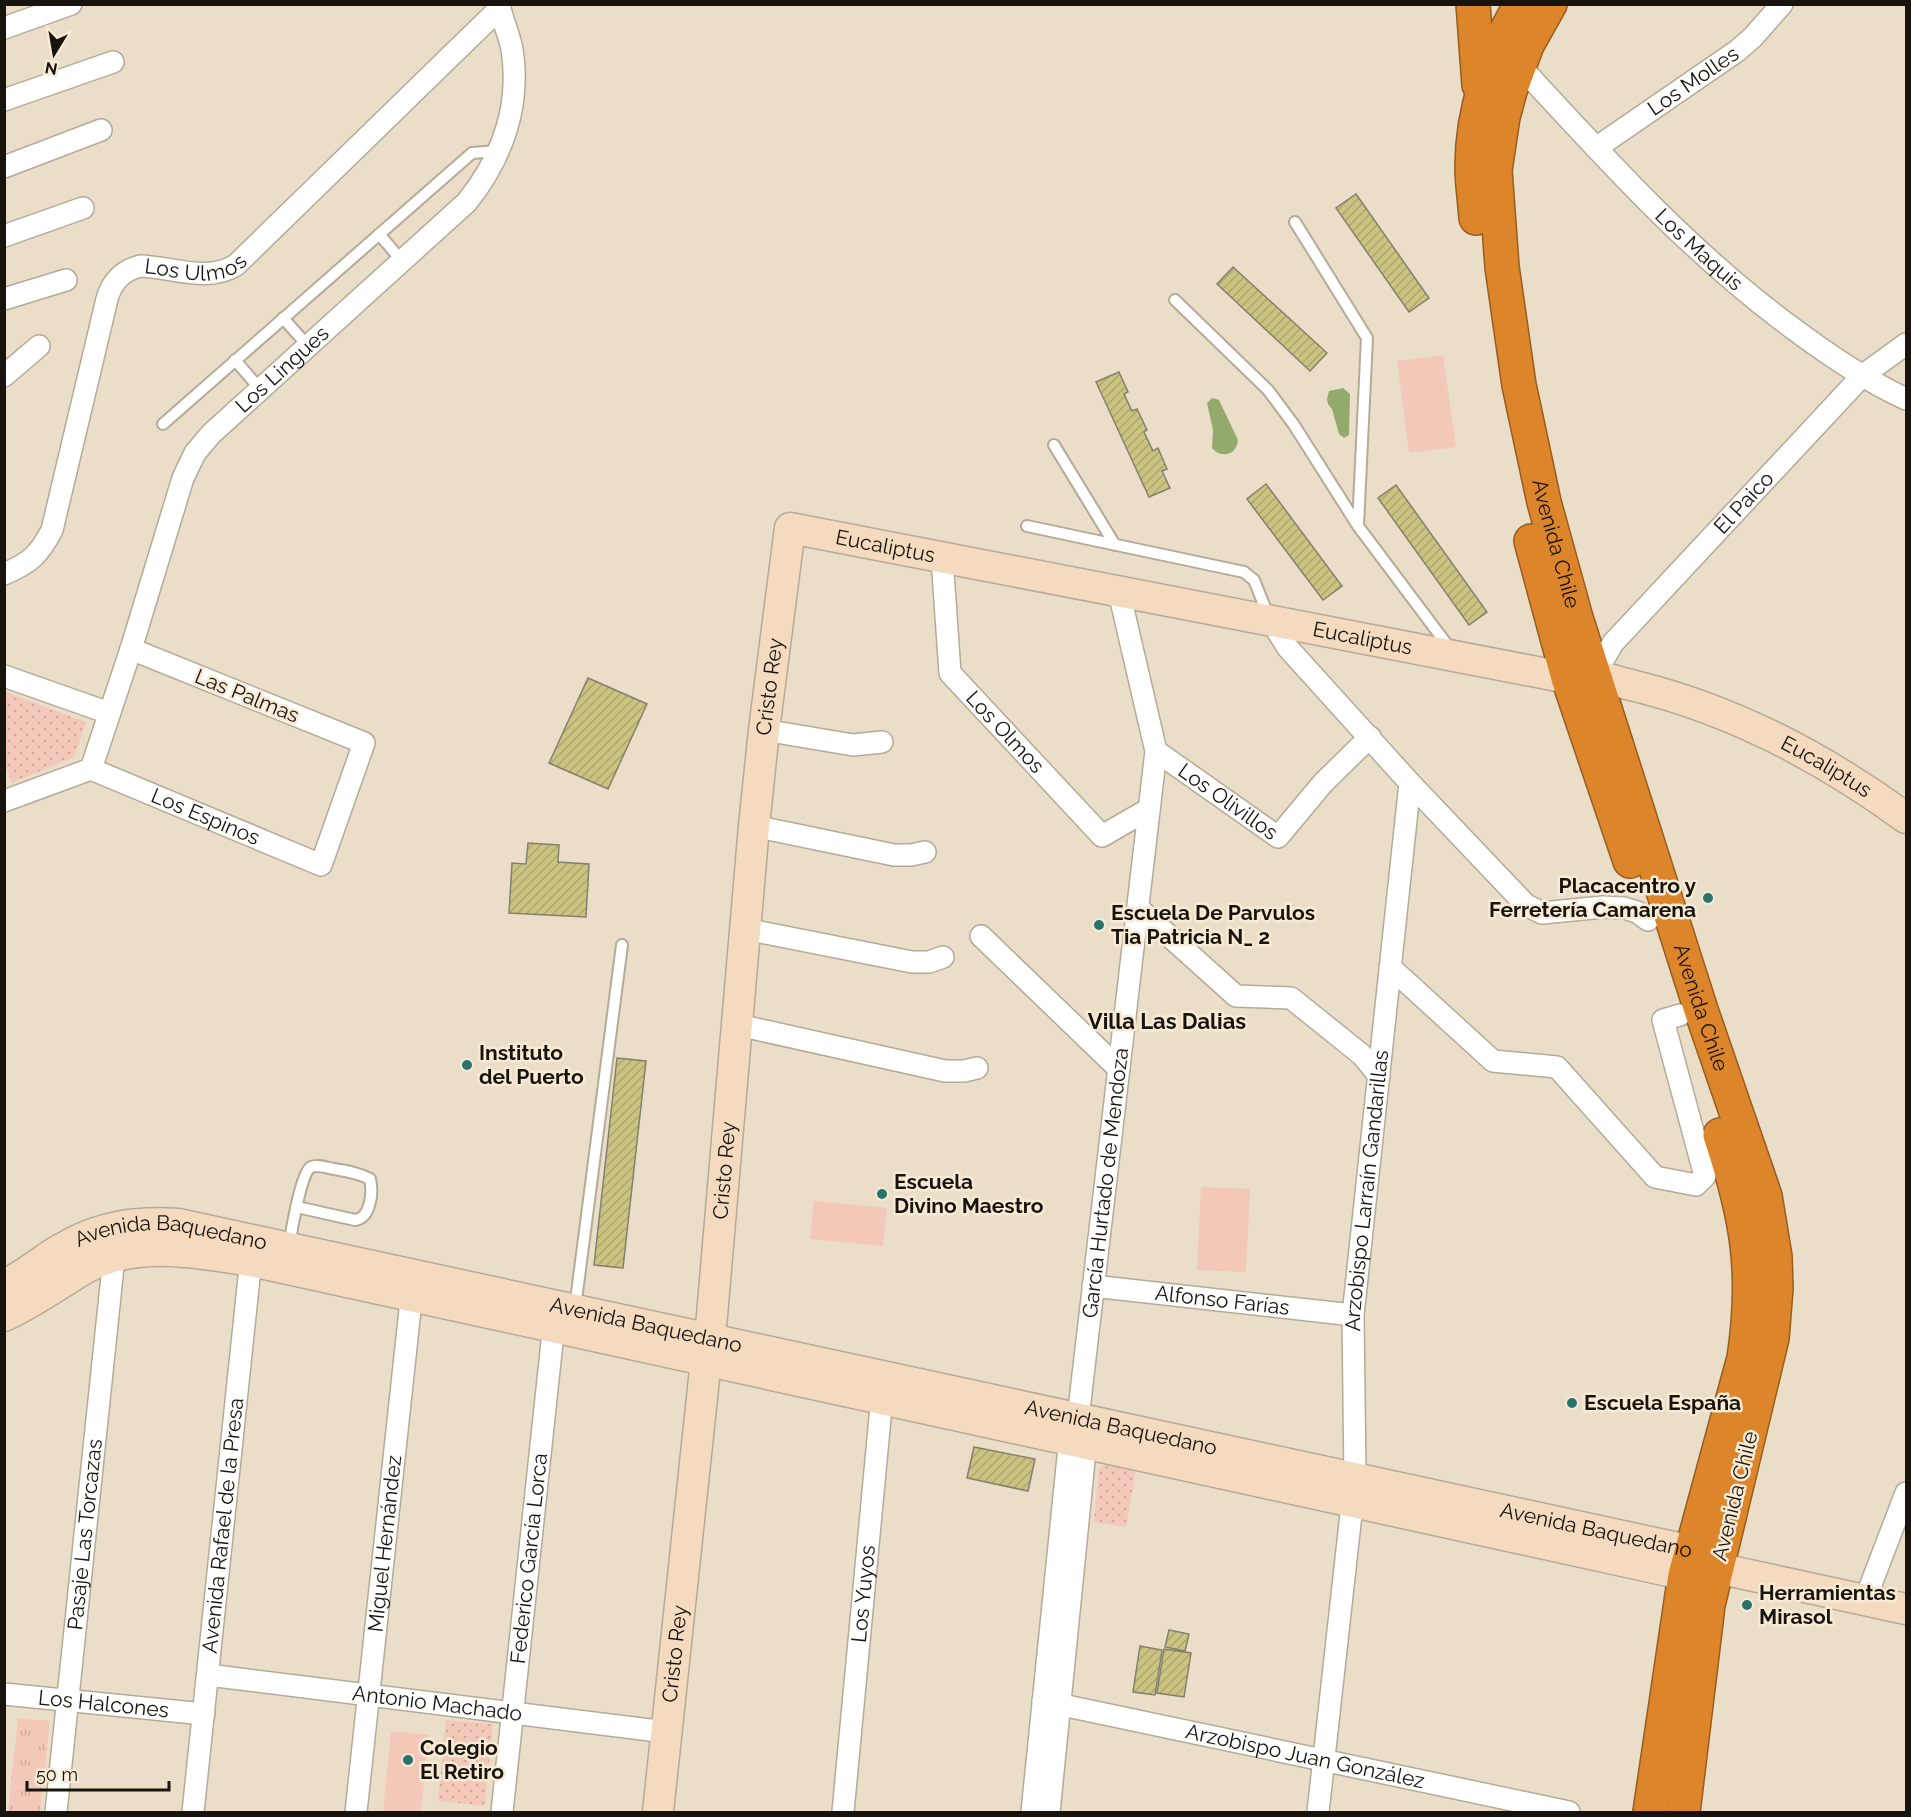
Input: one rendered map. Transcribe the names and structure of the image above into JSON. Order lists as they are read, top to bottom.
{
  "streets": {
    "highway": ["Avenida Chile"],
    "street": [
      "Los Molles",
      "Los Maquis",
      "Los Ulmos",
      "Los Lingues",
      "El Paico",
      "Eucaliptus",
      "Cristo Rey",
      "Las Palmas",
      "Los Olmos",
      "Los Olivillos",
      "Los Espinos",
      "García Hurtado de Mendoza",
      "Arzobispo Larraín Gandarillas",
      "Avenida Baquedano",
      "Alfonso Farías",
      "Avenida Rafael de la Presa",
      "Pasaje Las Torcazas",
      "Miguel Hernández",
      "Federico García Lorca",
      "Los Yuyos",
      "Antonio Machado",
      "Los Halcones",
      "Arzobispo Juan González"
    ]
  },
  "crossings": [
    ["Los Molles", "Los Maquis"],
    ["Los Maquis", "El Paico"],
    ["Los Maquis", "Avenida Chile"],
    ["Los Ulmos", "Los Lingues"],
    ["Los Lingues", "Las Palmas"],
    ["Los Lingues", "Los Espinos"],
    ["El Paico", "Avenida Chile"],
    ["El Paico", "Eucaliptus"],
    ["Avenida Chile", "Eucaliptus"],
    ["Avenida Chile", "Avenida Baquedano"],
    ["Eucaliptus", "Cristo Rey"],
    ["Eucaliptus", "Los Olmos"],
    ["Eucaliptus", "García Hurtado de Mendoza"],
    ["Cristo Rey", "Avenida Baquedano"],
    ["Cristo Rey", "Antonio Machado"],
    ["Las Palmas", "Los Espinos"],
    ["Los Olmos", "García Hurtado de Mendoza"],
    ["Los Olivillos", "García Hurtado de Mendoza"],
    ["García Hurtado de Mendoza", "Avenida Baquedano"],
    ["García Hurtado de Mendoza", "Alfonso Farías"],
    ["García Hurtado de Mendoza", "Arzobispo Juan González"],
    ["Arzobispo Larraín Gandarillas", "Avenida Baquedano"],
    ["Arzobispo Larraín Gandarillas", "Alfonso Farías"],
    ["Arzobispo Larraín Gandarillas", "Arzobispo Juan González"],
    ["Avenida Baquedano", "Avenida Rafael de la Presa"],
    ["Avenida Baquedano", "Pasaje Las Torcazas"],
    ["Avenida Baquedano", "Miguel Hernández"],
    ["Avenida Baquedano", "Federico García Lorca"],
    ["Avenida Baquedano", "Los Yuyos"],
    ["Avenida Rafael de la Presa", "Antonio Machado"],
    ["Avenida Rafael de la Presa", "Los Halcones"],
    ["Pasaje Las Torcazas", "Los Halcones"],
    ["Miguel Hernández", "Antonio Machado"],
    ["Federico García Lorca", "Antonio Machado"]
  ],
  "districts": ["Villa Las Dalias"],
  "places": [
    "Placacentro y Ferretería Camarena",
    "Escuela De Parvulos Tia Patricia N_ 2",
    "Instituto del Puerto",
    "Escuela Divino Maestro",
    "Escuela España",
    "Herramientas Mirasol",
    "Colegio El Retiro"
  ],
  "scale_bar": "50 m",
  "north": "bottom"
}
